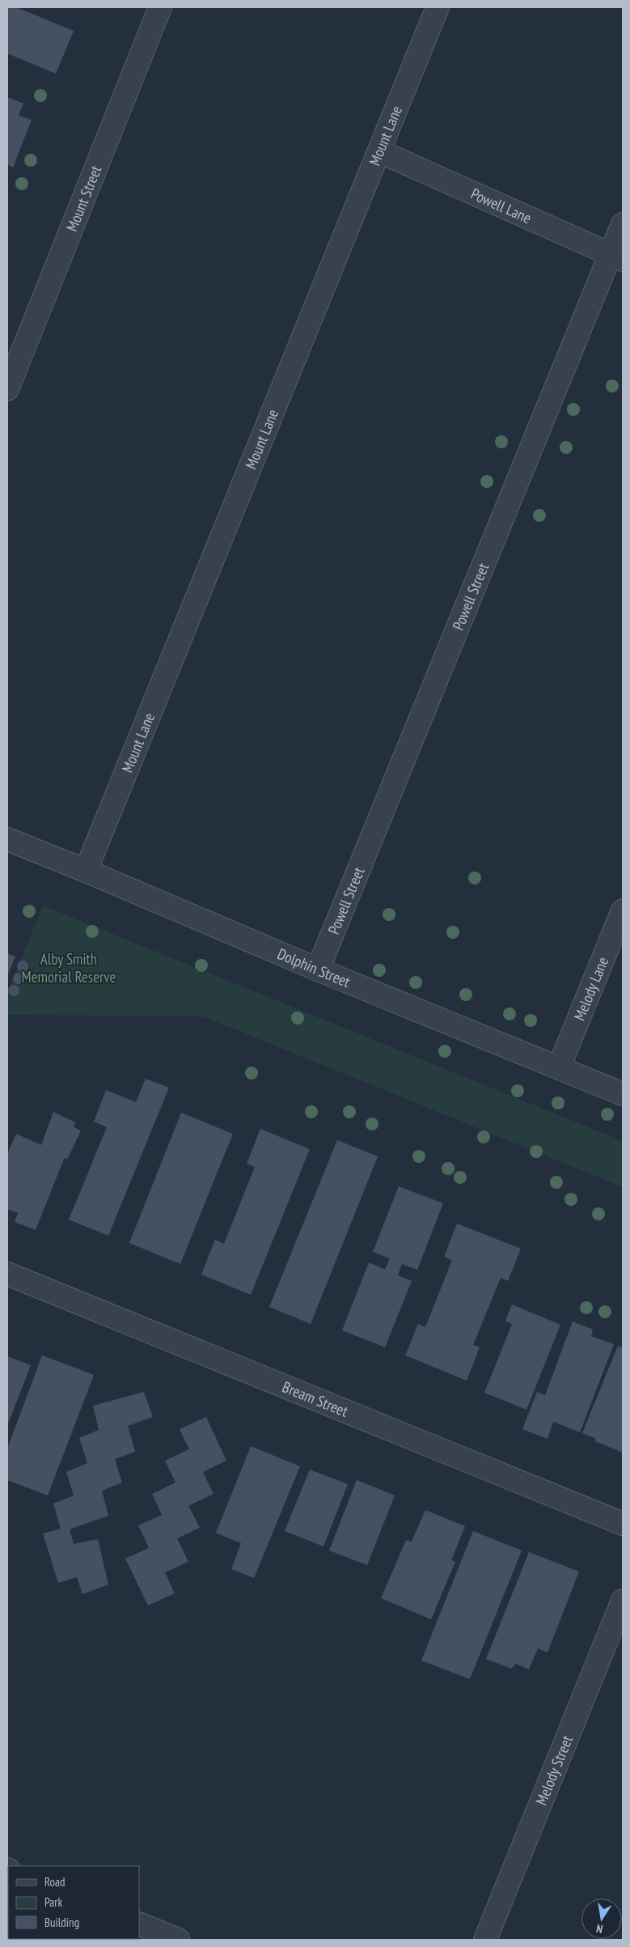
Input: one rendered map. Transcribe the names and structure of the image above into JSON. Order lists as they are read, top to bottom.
{
  "streets": {
    "street": [
      "Mount Lane",
      "Mount Street",
      "Powell Lane",
      "Powell Street",
      "Dolphin Street",
      "Melody Lane",
      "Bream Street",
      "Melody Street"
    ]
  },
  "crossings": [
    ["Mount Lane", "Powell Lane"],
    ["Mount Lane", "Dolphin Street"],
    ["Powell Lane", "Powell Street"],
    ["Powell Street", "Dolphin Street"],
    ["Dolphin Street", "Melody Lane"]
  ],
  "parks": ["Alby Smith Memorial Reserve"],
  "legend": ["Road", "Park", "Building"],
  "north": "bottom"
}
